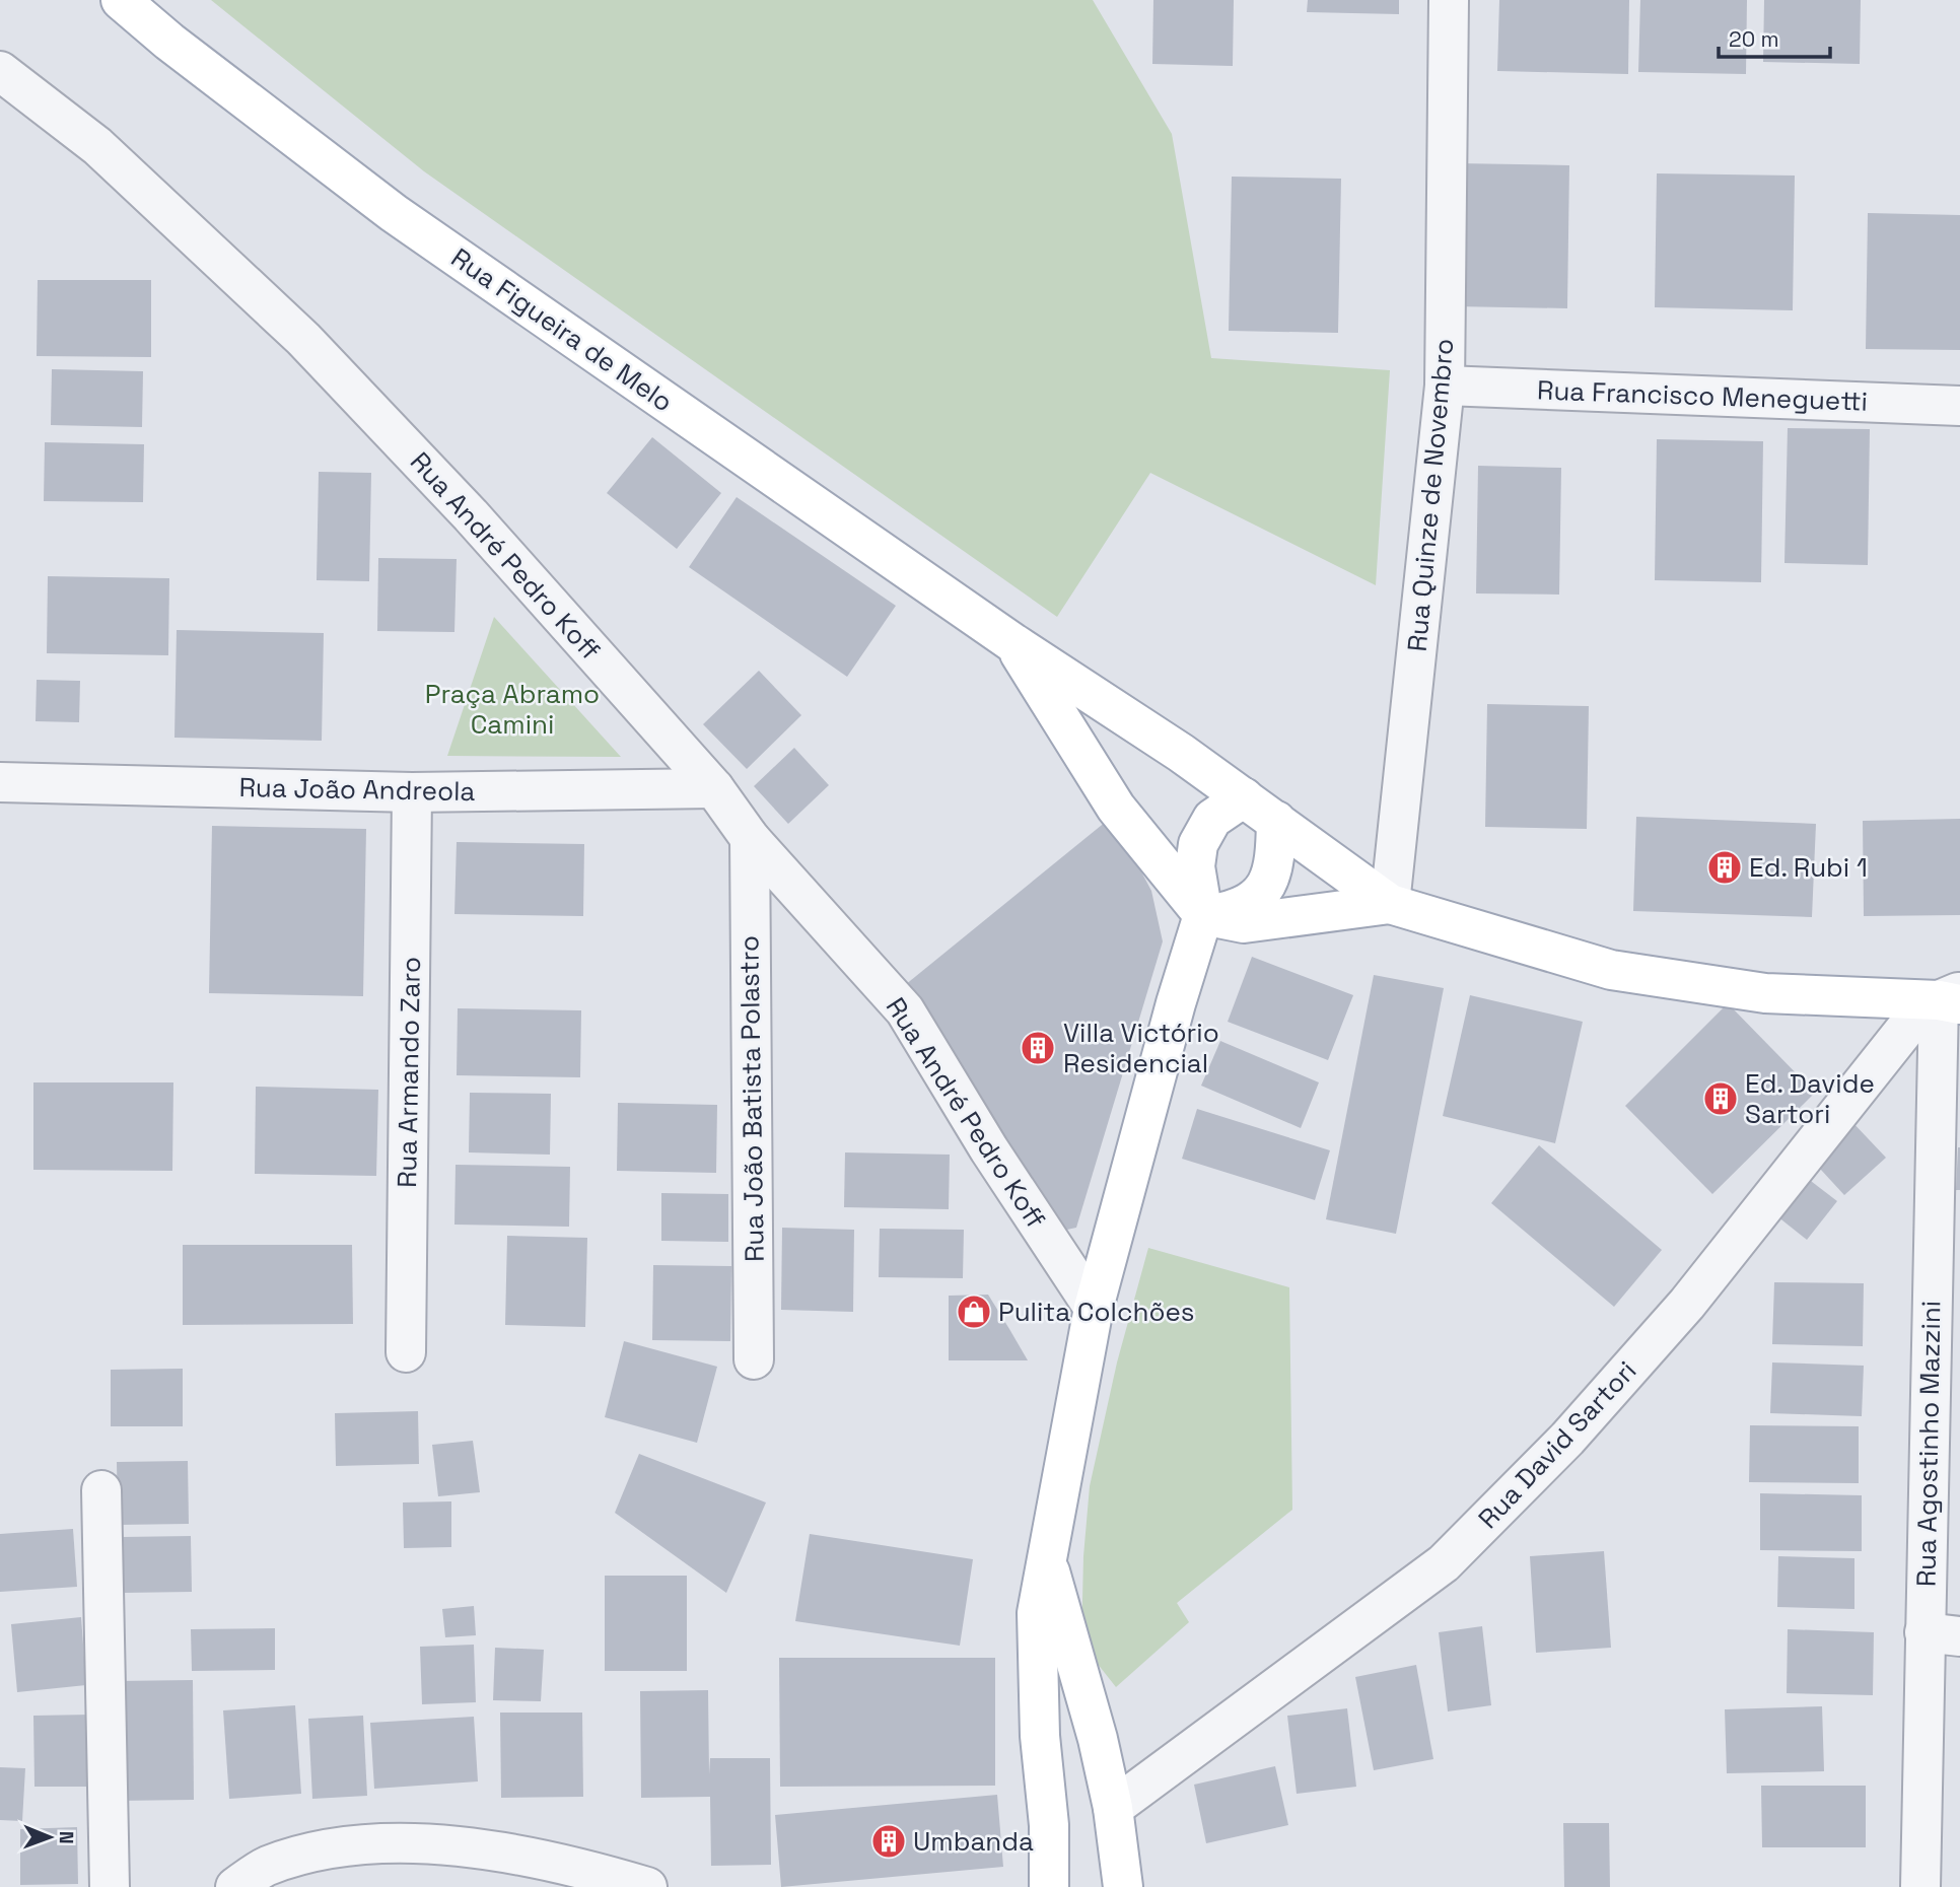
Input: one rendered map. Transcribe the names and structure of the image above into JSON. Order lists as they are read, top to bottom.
{
  "streets": {
    "main road": ["Rua Figueira de Melo"],
    "street": [
      "Rua Francisco Meneguetti",
      "Rua Quinze de Novembro",
      "Rua André Pedro Koff",
      "Rua João Andreola",
      "Rua Armando Zaro",
      "Rua João Batista Polastro",
      "Rua Agostinho Mazzini",
      "Rua David Sartori"
    ]
  },
  "crossings": [
    ["Rua Francisco Meneguetti", "Rua Quinze de Novembro"],
    ["Rua André Pedro Koff", "Rua João Andreola"],
    ["Rua André Pedro Koff", "Rua João Batista Polastro"],
    ["Rua João Andreola", "Rua Armando Zaro"],
    ["Rua Agostinho Mazzini", "Rua David Sartori"]
  ],
  "parks": ["Praça Abramo Camini"],
  "places": {
    "building": [
      "Ed. Rubi 1",
      "Villa Victório Residencial",
      "Ed. Davide Sartori",
      "Umbanda"
    ],
    "shop": ["Pulita Colchões"]
  },
  "scale_bar": "20 m",
  "north": "right"
}
